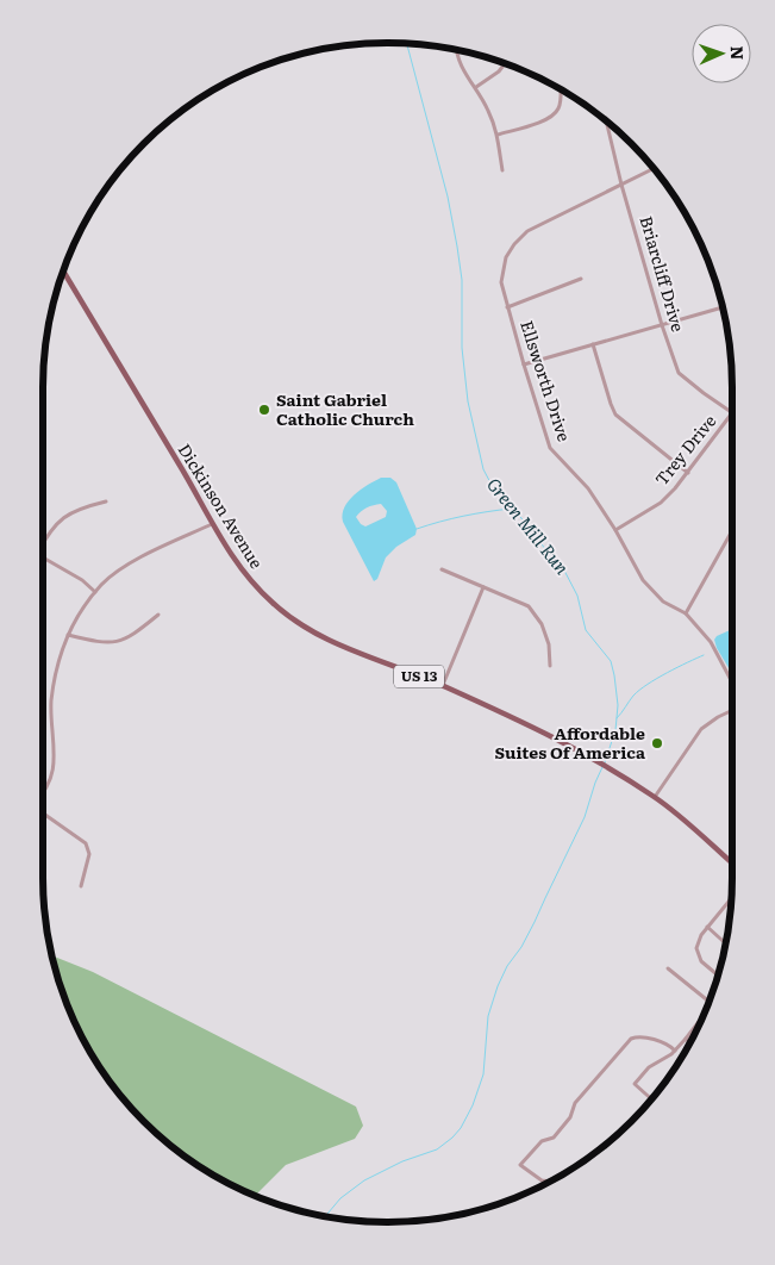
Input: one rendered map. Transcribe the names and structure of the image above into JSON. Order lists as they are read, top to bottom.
{
  "streets": {
    "main road": ["Dickinson Avenue", "US 13"],
    "street": ["Briarcliff Drive", "Ellsworth Drive", "Trey Drive"]
  },
  "crossings": [
    ["Briarcliff Drive", "Ellsworth Drive"],
    ["Briarcliff Drive", "Trey Drive"],
    ["Ellsworth Drive", "Trey Drive"]
  ],
  "water": ["Green Mill Run"],
  "places": ["Saint Gabriel Catholic Church", "Affordable Suites Of America"],
  "north": "right"
}
